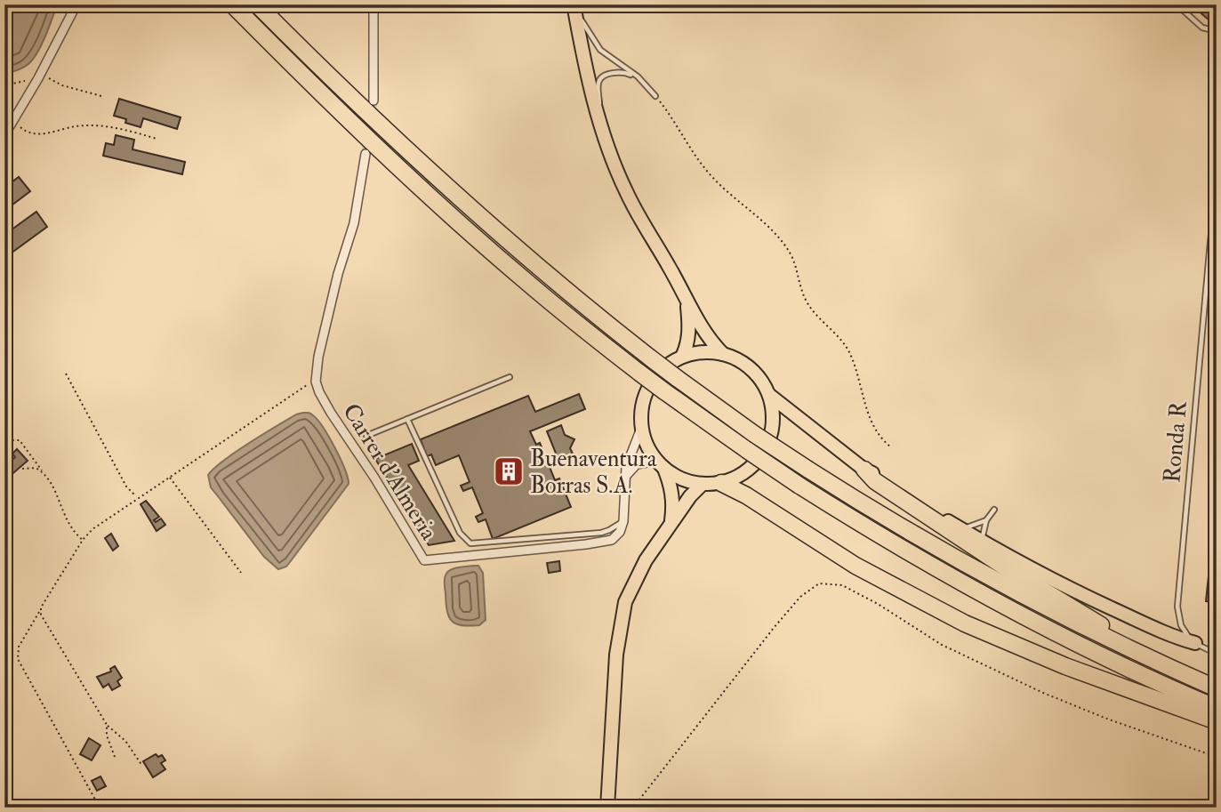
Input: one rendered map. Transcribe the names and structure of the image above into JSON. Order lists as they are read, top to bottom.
{
  "streets": {
    "street": ["Carrer d'Almeria"],
    "lane": ["Ronda R"]
  },
  "places": {
    "building": ["Buenaventura Borras S.A."]
  }
}
